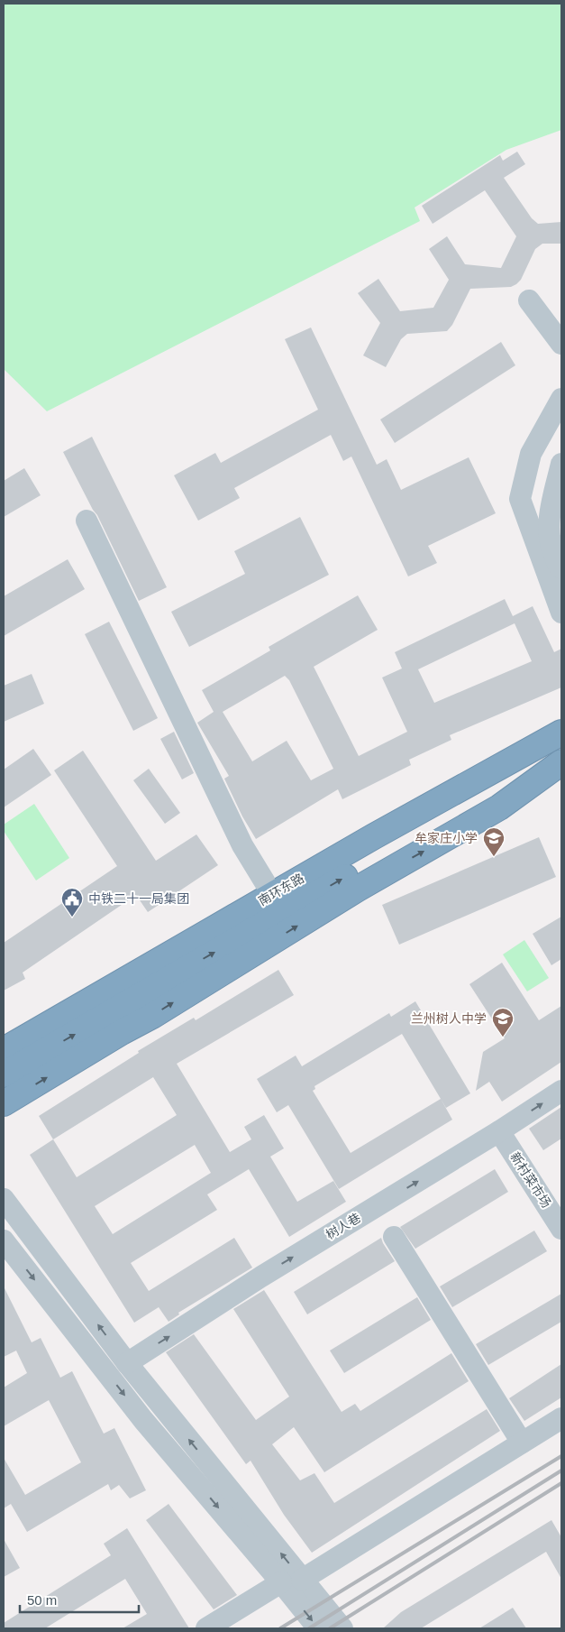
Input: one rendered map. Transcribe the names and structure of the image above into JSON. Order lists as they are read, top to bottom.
{
  "streets": {
    "highway": ["南环东路"],
    "street": ["新村菜市场", "树人巷"]
  },
  "crossings": [
    ["新村菜市场", "树人巷"]
  ],
  "one_way": ["树人巷"],
  "places": {
    "school or university": ["牟家庄小学", "兰州树人中学"],
    "public building": ["中铁二十一局集团"]
  },
  "scale_bar": "50 m"
}
